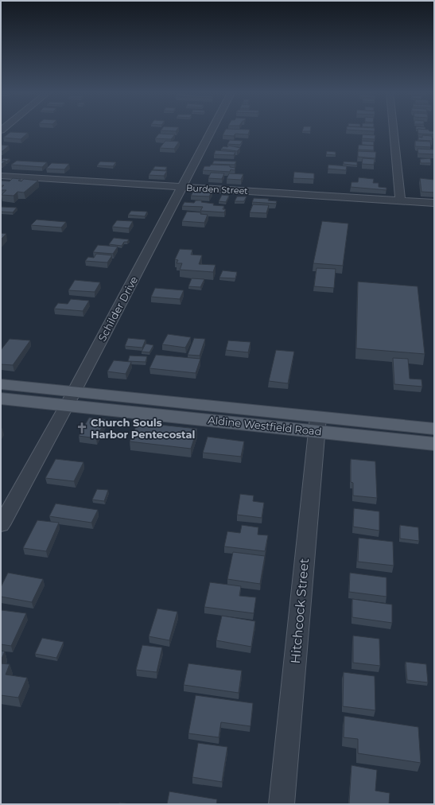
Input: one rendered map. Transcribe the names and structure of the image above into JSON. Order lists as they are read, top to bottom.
{
  "streets": {
    "main road": ["Aldine Westfield Road"],
    "street": ["Burden Street", "Schilder Drive", "Hitchcock Street"]
  },
  "crossings": [
    ["Burden Street", "Schilder Drive"],
    ["Schilder Drive", "Aldine Westfield Road"],
    ["Aldine Westfield Road", "Hitchcock Street"]
  ],
  "places": {
    "church": ["Church Souls Harbor Pentecostal"]
  }
}
